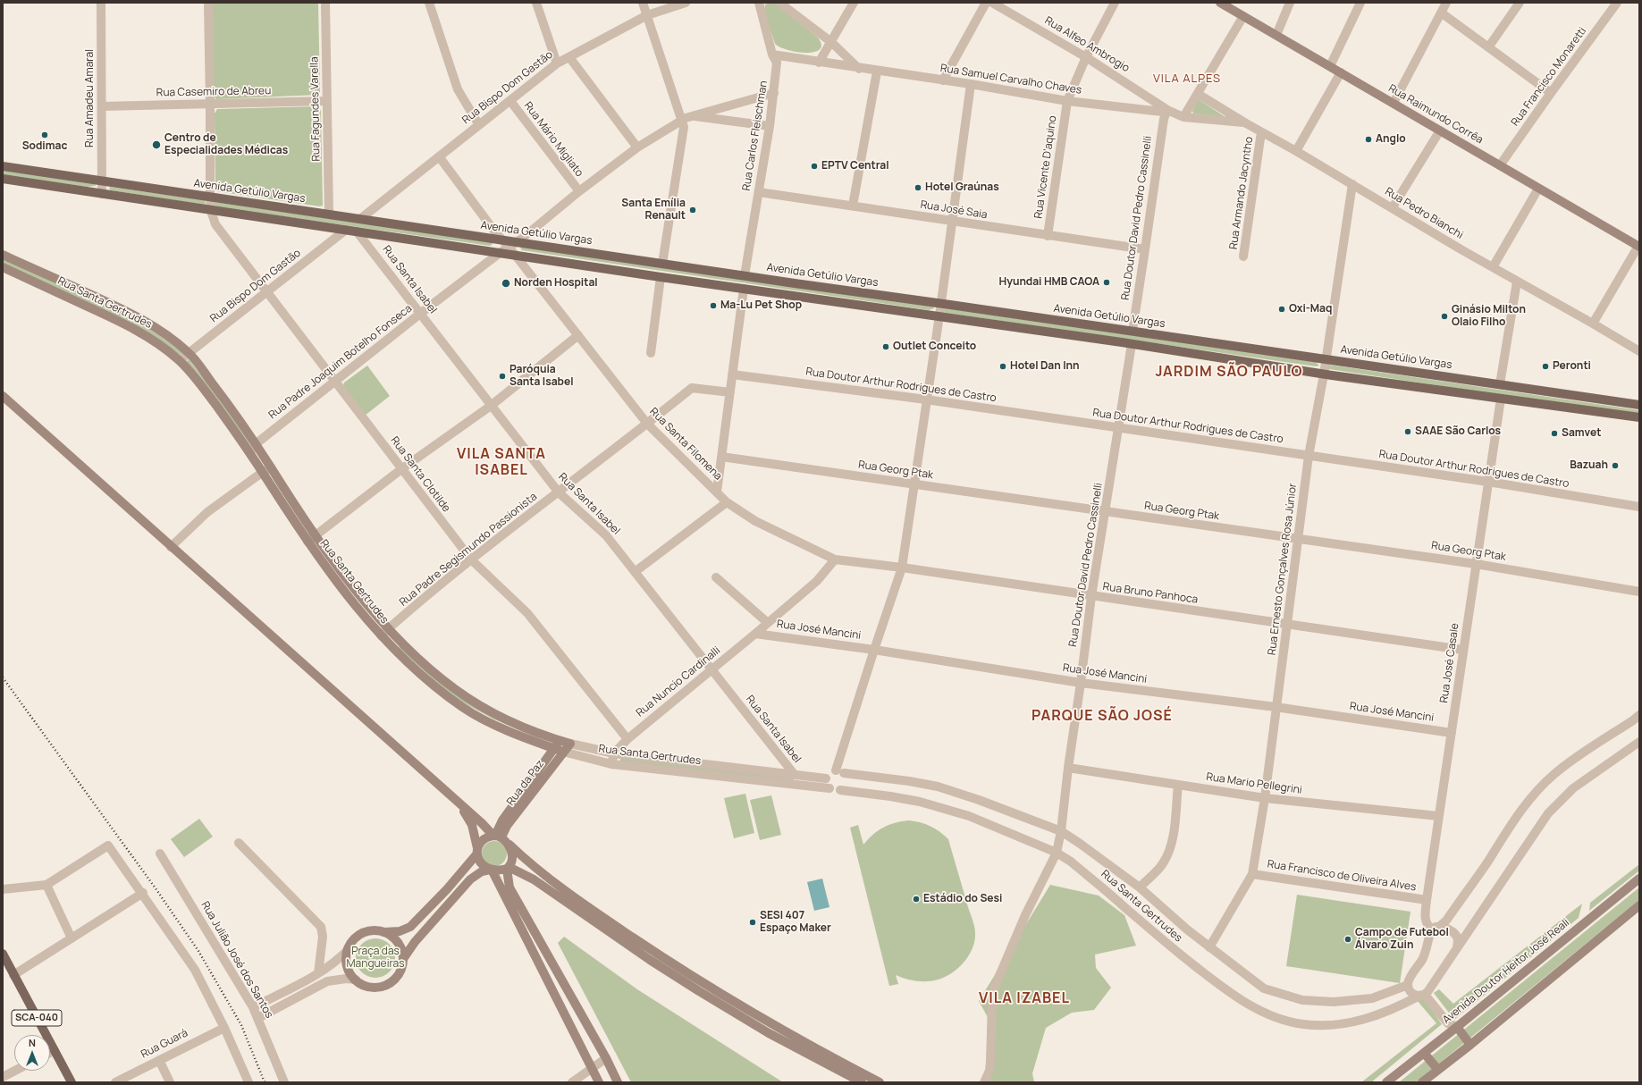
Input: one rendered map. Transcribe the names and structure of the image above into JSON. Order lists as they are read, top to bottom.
{
  "streets": {
    "main road": ["Avenida Getúlio Vargas", "SCA-040"],
    "street": [
      "Rua Alfeo Ambrogio",
      "Rua Francisco Monaretti",
      "Rua Samuel Carvalho Chaves",
      "Rua Bispo Dom Gastão",
      "Rua Casemiro de Abreu",
      "Rua Amadeu Amaral",
      "Rua Fagundes Varella",
      "Rua Raimundo Corrêa",
      "Rua Carlos Fleischman",
      "Rua Mário Migliato",
      "Rua Vicente D'aquino",
      "Rua Armando Jacyntho",
      "Rua José Saia",
      "Rua Pedro Bianchi",
      "Rua Doutor David Pedro Cassinelli",
      "Rua Santa Isabel",
      "Rua Santa Gertrudes",
      "Rua Padre Joaquim Botelho Fonseca",
      "Rua Doutor Arthur Rodrigues de Castro",
      "Rua Santa Filomena",
      "Rua Georg Ptak",
      "Rua Santa Clotilde",
      "Rua Padre Segismundo Passionista",
      "Rua Ernesto Gonçalves Rosa Júnior",
      "Rua Bruno Panhoca",
      "Rua José Mancini",
      "Rua José Casale",
      "Rua Nuncio Cardinalli",
      "Rua da Paz",
      "Rua Mario Pellegrini",
      "Rua Francisco de Oliveira Alves",
      "Rua Julião José dos Santos",
      "Avenida Doutor Heitor José Reali",
      "Rua Guará"
    ]
  },
  "crossings": [
    ["Rua Alfeo Ambrogio", "Rua Samuel Carvalho Chaves"],
    ["Rua Alfeo Ambrogio", "Rua Doutor David Pedro Cassinelli"],
    ["Rua Francisco Monaretti", "Rua Raimundo Corrêa"],
    ["Rua Samuel Carvalho Chaves", "Rua Carlos Fleischman"],
    ["Rua Samuel Carvalho Chaves", "Rua Vicente D'aquino"],
    ["Rua Samuel Carvalho Chaves", "Rua Pedro Bianchi"],
    ["Rua Samuel Carvalho Chaves", "Rua Doutor David Pedro Cassinelli"],
    ["Rua Bispo Dom Gastão", "Rua Mário Migliato"],
    ["Rua Bispo Dom Gastão", "Avenida Getúlio Vargas"],
    ["Rua Bispo Dom Gastão", "Rua Santa Gertrudes"],
    ["Rua Bispo Dom Gastão", "Rua Santa Clotilde"],
    ["Rua Casemiro de Abreu", "Rua Amadeu Amaral"],
    ["Rua Casemiro de Abreu", "Rua Fagundes Varella"],
    ["Rua Casemiro de Abreu", "Rua Santa Clotilde"],
    ["Rua Amadeu Amaral", "Avenida Getúlio Vargas"],
    ["Rua Fagundes Varella", "Avenida Getúlio Vargas"],
    ["Rua Carlos Fleischman", "Avenida Getúlio Vargas"],
    ["Rua Carlos Fleischman", "Rua José Saia"],
    ["Rua Carlos Fleischman", "Rua Padre Joaquim Botelho Fonseca"],
    ["Rua Mário Migliato", "Rua Padre Joaquim Botelho Fonseca"],
    ["Rua Vicente D'aquino", "Rua José Saia"],
    ["Avenida Getúlio Vargas", "Rua Doutor David Pedro Cassinelli"],
    ["Avenida Getúlio Vargas", "Rua Padre Joaquim Botelho Fonseca"],
    ["Avenida Getúlio Vargas", "Rua Santa Filomena"],
    ["Avenida Getúlio Vargas", "Rua Santa Clotilde"],
    ["Avenida Getúlio Vargas", "Rua Ernesto Gonçalves Rosa Júnior"],
    ["Rua Armando Jacyntho", "Rua Pedro Bianchi"],
    ["Rua José Saia", "Rua Doutor David Pedro Cassinelli"],
    ["Rua Pedro Bianchi", "Rua Ernesto Gonçalves Rosa Júnior"],
    ["Rua Doutor David Pedro Cassinelli", "Rua Santa Gertrudes"],
    ["Rua Doutor David Pedro Cassinelli", "Rua Doutor Arthur Rodrigues de Castro"],
    ["Rua Doutor David Pedro Cassinelli", "Rua Georg Ptak"],
    ["Rua Doutor David Pedro Cassinelli", "Rua Bruno Panhoca"],
    ["Rua Doutor David Pedro Cassinelli", "Rua José Mancini"],
    ["Rua Doutor David Pedro Cassinelli", "Rua Mario Pellegrini"],
    ["Rua Santa Isabel", "Rua Santa Gertrudes"],
    ["Rua Santa Isabel", "Rua Padre Joaquim Botelho Fonseca"],
    ["Rua Santa Isabel", "Rua Padre Segismundo Passionista"],
    ["Rua Santa Isabel", "Rua Nuncio Cardinalli"],
    ["Rua Santa Gertrudes", "Rua Padre Joaquim Botelho Fonseca"],
    ["Rua Santa Gertrudes", "Rua Padre Segismundo Passionista"],
    ["Rua Santa Gertrudes", "Rua Ernesto Gonçalves Rosa Júnior"],
    ["Rua Santa Gertrudes", "Rua Nuncio Cardinalli"],
    ["Rua Santa Gertrudes", "Rua da Paz"],
    ["Rua Padre Joaquim Botelho Fonseca", "Rua Santa Filomena"],
    ["Rua Padre Joaquim Botelho Fonseca", "Rua Santa Clotilde"],
    ["Rua Doutor Arthur Rodrigues de Castro", "Rua Ernesto Gonçalves Rosa Júnior"],
    ["Rua Doutor Arthur Rodrigues de Castro", "Rua José Casale"],
    ["Rua Santa Filomena", "Rua Padre Segismundo Passionista"],
    ["Rua Santa Filomena", "Rua Bruno Panhoca"],
    ["Rua Santa Filomena", "Rua Nuncio Cardinalli"],
    ["Rua Georg Ptak", "Rua Ernesto Gonçalves Rosa Júnior"],
    ["Rua Georg Ptak", "Rua José Casale"],
    ["Rua Santa Clotilde", "Rua Padre Segismundo Passionista"],
    ["Rua Santa Clotilde", "Rua Nuncio Cardinalli"],
    ["Rua Ernesto Gonçalves Rosa Júnior", "Rua Bruno Panhoca"],
    ["Rua Ernesto Gonçalves Rosa Júnior", "Rua José Mancini"],
    ["Rua Ernesto Gonçalves Rosa Júnior", "Rua Mario Pellegrini"],
    ["Rua Ernesto Gonçalves Rosa Júnior", "Rua Francisco de Oliveira Alves"],
    ["Rua Bruno Panhoca", "Rua José Casale"],
    ["Rua Bruno Panhoca", "Rua Nuncio Cardinalli"],
    ["Rua José Mancini", "Rua José Casale"],
    ["Rua José Mancini", "Rua Nuncio Cardinalli"],
    ["Rua José Casale", "Rua Mario Pellegrini"],
    ["Rua José Casale", "Rua Francisco de Oliveira Alves"]
  ],
  "districts": [
    "VILA ALPES",
    "JARDIM SÃO PAULO",
    "VILA SANTA ISABEL",
    "PARQUE SÃO JOSÉ",
    "VILA IZABEL"
  ],
  "parks": ["Praça das Mangueiras"],
  "places": [
    "Sodimac",
    "Anglo",
    "Centro de Especialidades Médicas",
    "EPTV Central",
    "Hotel Graúnas",
    "Santa Emília Renault",
    "Hyundai HMB CAOA",
    "Norden Hospital",
    "Ma-Lu Pet Shop",
    "Oxi-Maq",
    "Ginásio Milton Olaio Filho",
    "Outlet Conceito",
    "Hotel Dan Inn",
    "Peronti",
    "Paróquia Santa Isabel",
    "SAAE São Carlos",
    "Samvet",
    "Bazuah",
    "Estádio do Sesi",
    "SESI 407 Espaço Maker",
    "Campo de Futebol Álvaro Zuin"
  ],
  "north": "top"
}
